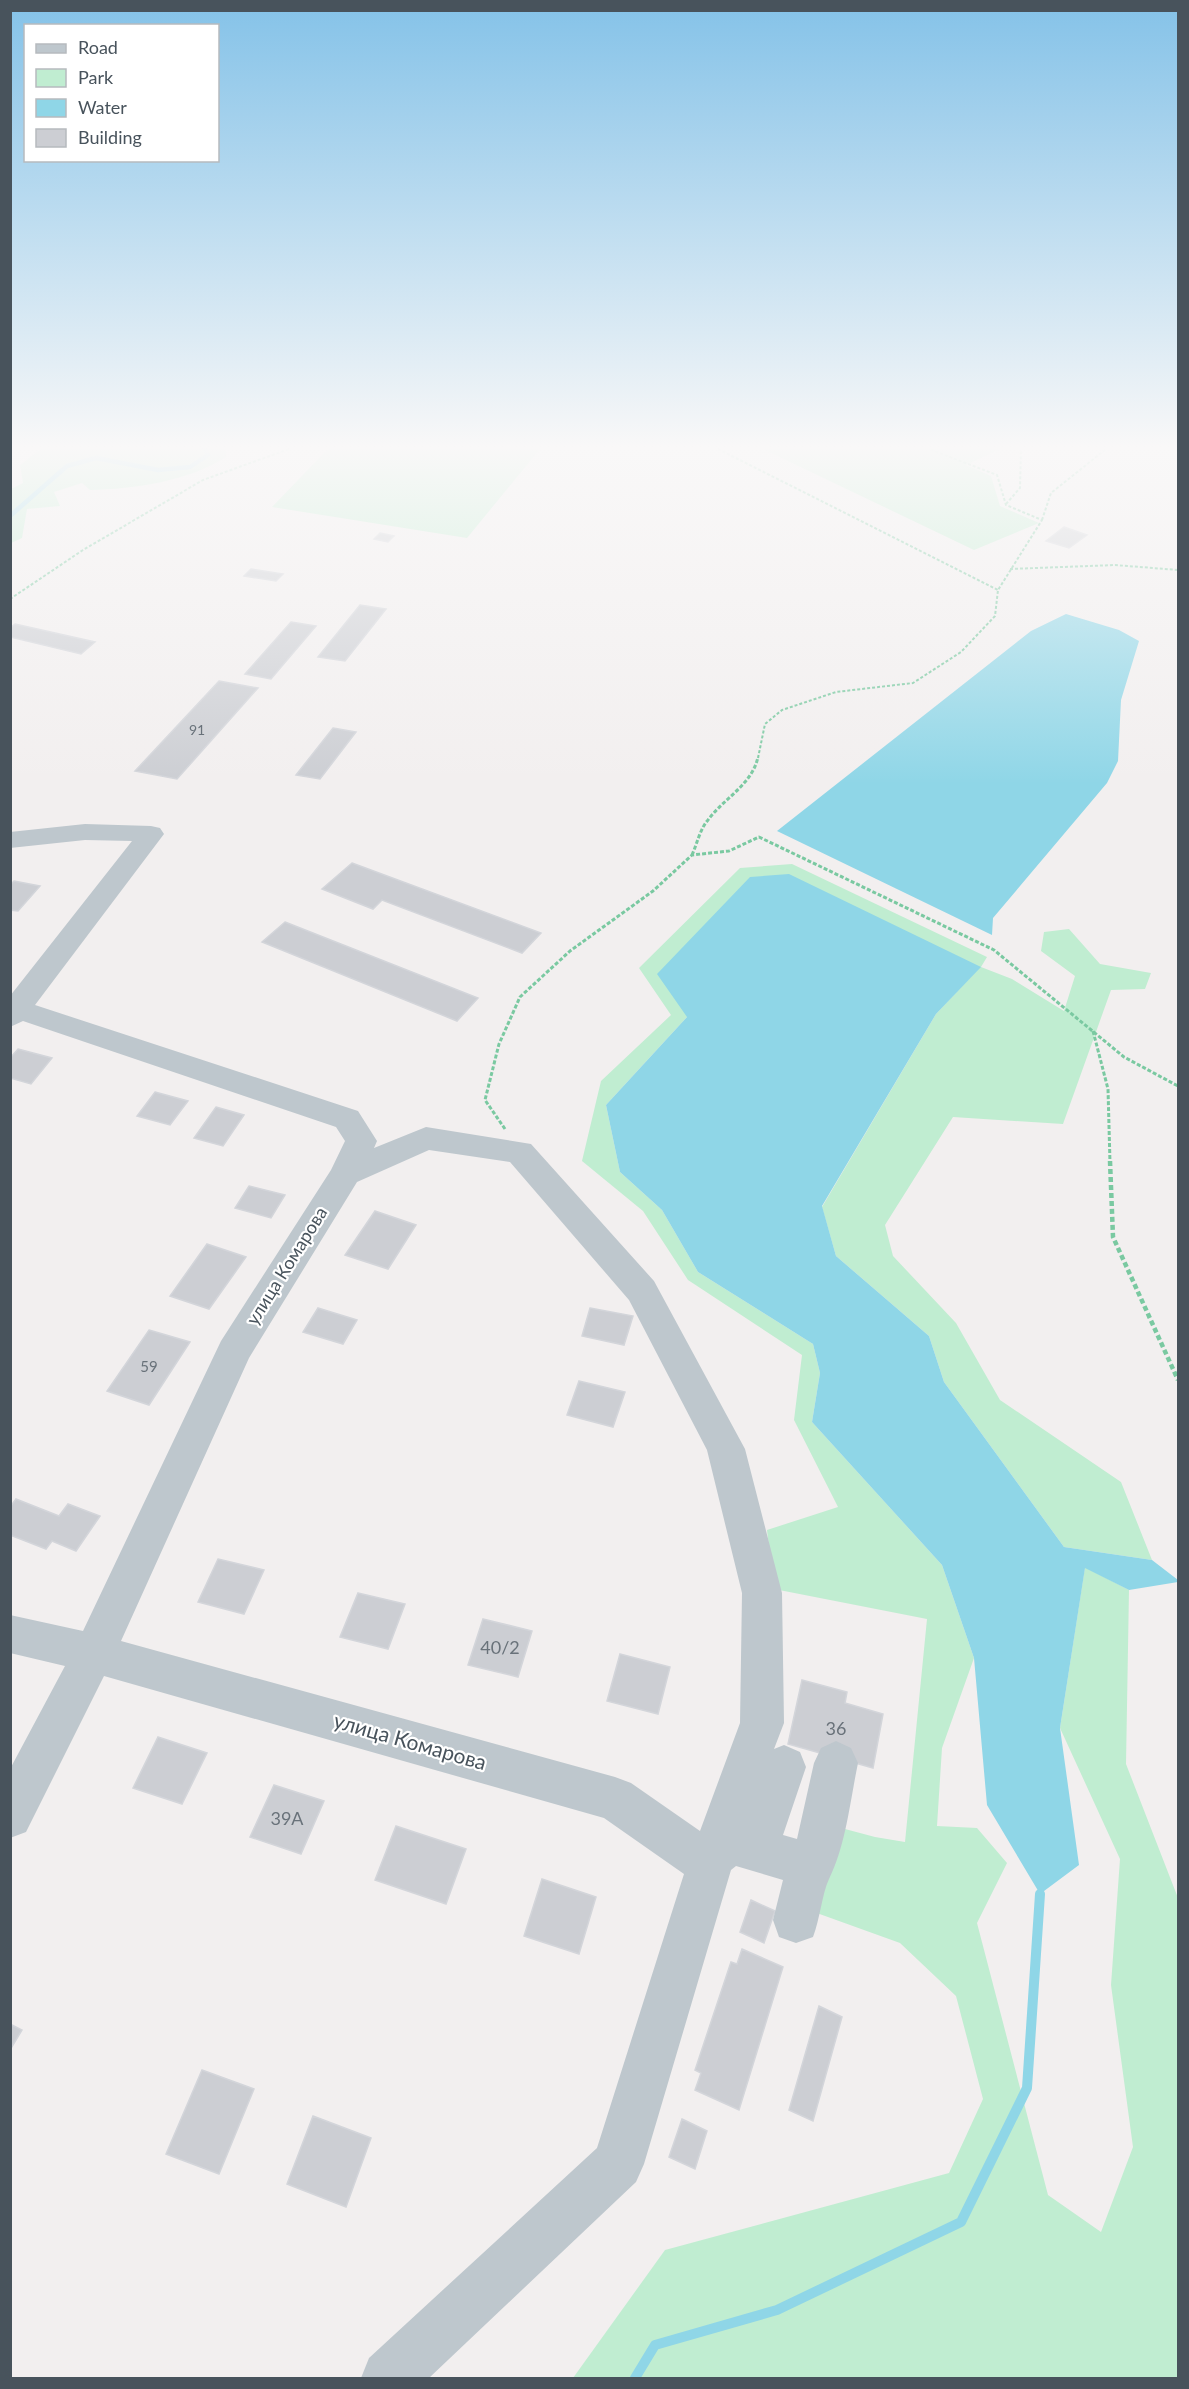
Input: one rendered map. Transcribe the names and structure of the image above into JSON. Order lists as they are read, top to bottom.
{
  "streets": {
    "street": ["улица Комарова"]
  },
  "house_numbers": [
    "91",
    "59",
    "40/2",
    "36",
    "39А"
  ],
  "legend": [
    "Road",
    "Park",
    "Water",
    "Building"
  ]
}
